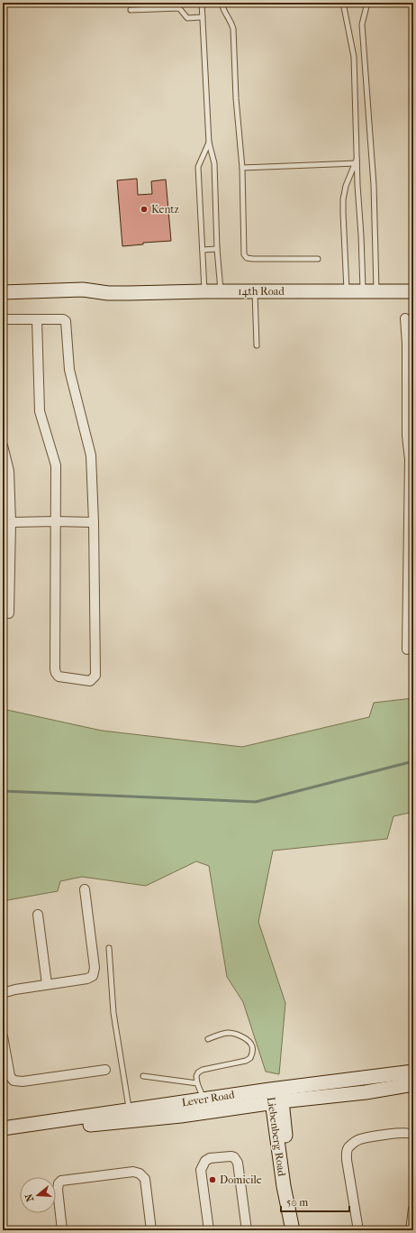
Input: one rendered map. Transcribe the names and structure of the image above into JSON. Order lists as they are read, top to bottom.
{
  "streets": {
    "main road": ["14th Road", "Lever Road", "Liebenberg Road"]
  },
  "crossings": [
    ["Lever Road", "Liebenberg Road"]
  ],
  "places": ["Kentz", "Domicile"],
  "scale_bar": "50 m",
  "north": "left"
}
